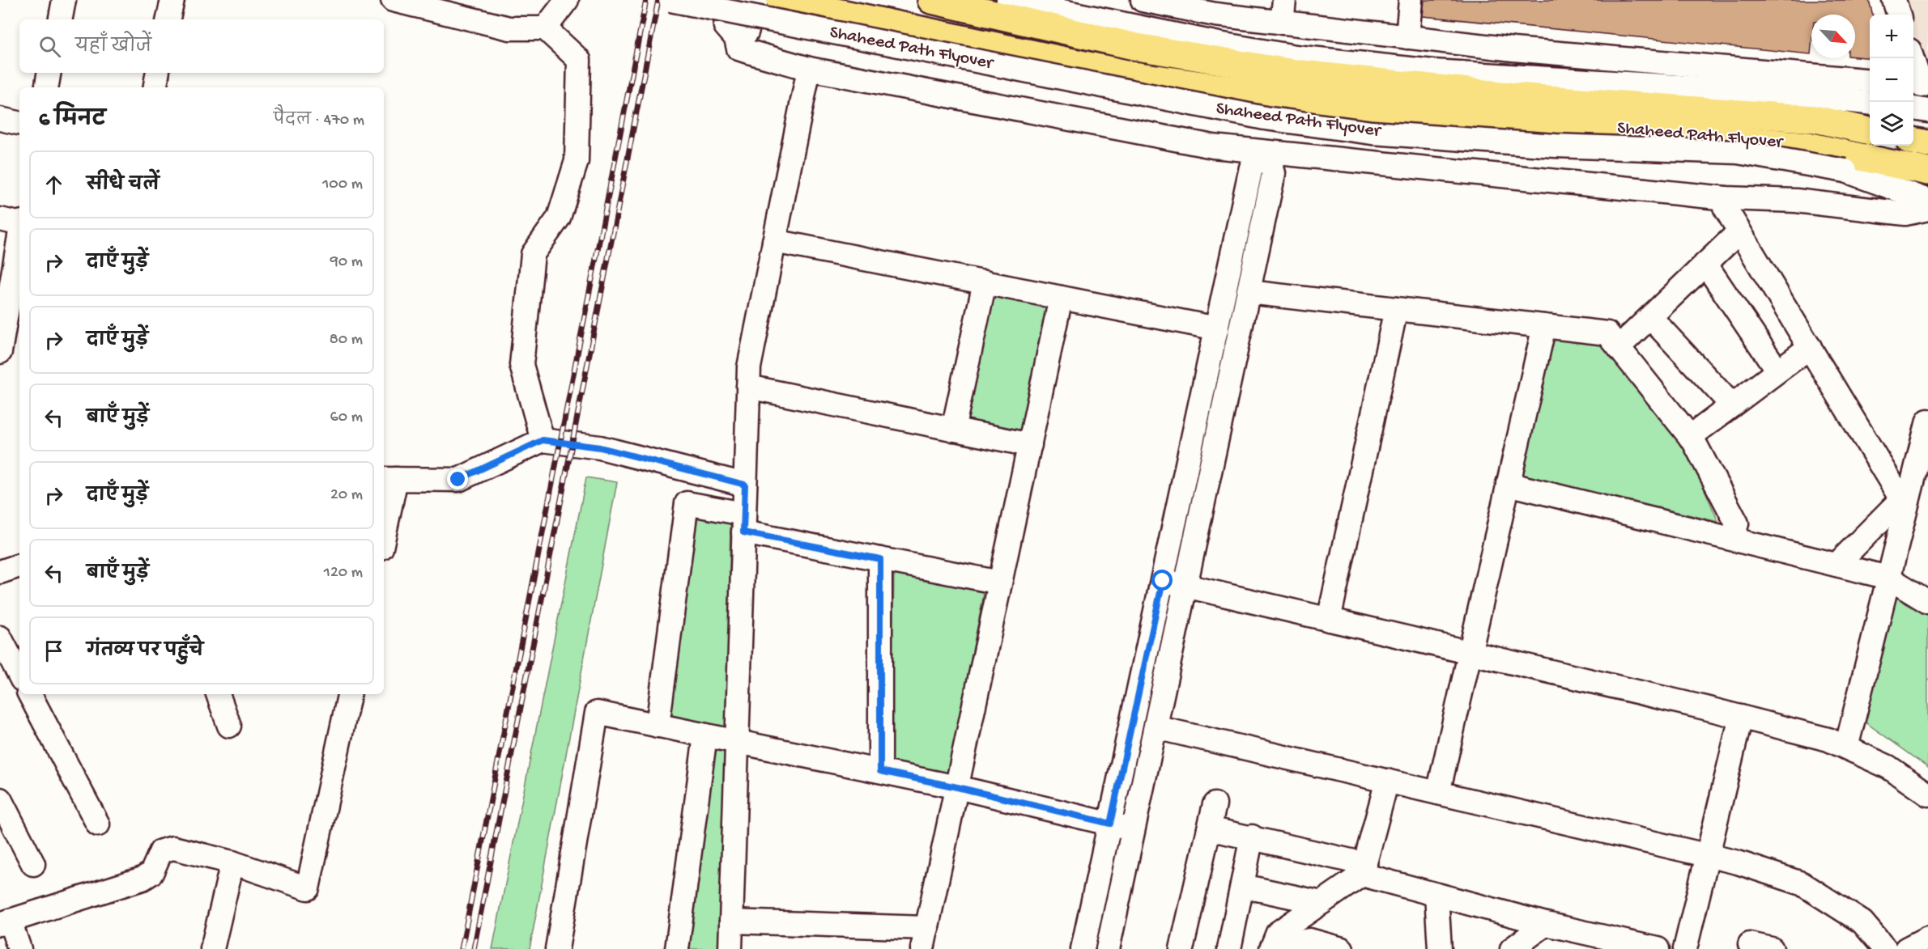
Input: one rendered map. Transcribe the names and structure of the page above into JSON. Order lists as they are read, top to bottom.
{
  "streets": {
    "highway": ["Shaheed Path Flyover"]
  },
  "north": "bottom right",
  "page": {
    "map_buttons": ["+", "−"],
    "search": "यहाँ खोजें",
    "heading": ["6 मिनट", "पैदल · 470 m"],
    "list": [
      ["सीधे चलें", "100 m"],
      ["दाएँ मुड़ें", "90 m"],
      ["दाएँ मुड़ें", "80 m"],
      ["बाएँ मुड़ें", "60 m"],
      ["दाएँ मुड़ें", "20 m"],
      ["बाएँ मुड़ें", "120 m"],
      "गंतव्य पर पहुँचे"
    ]
  }
}
